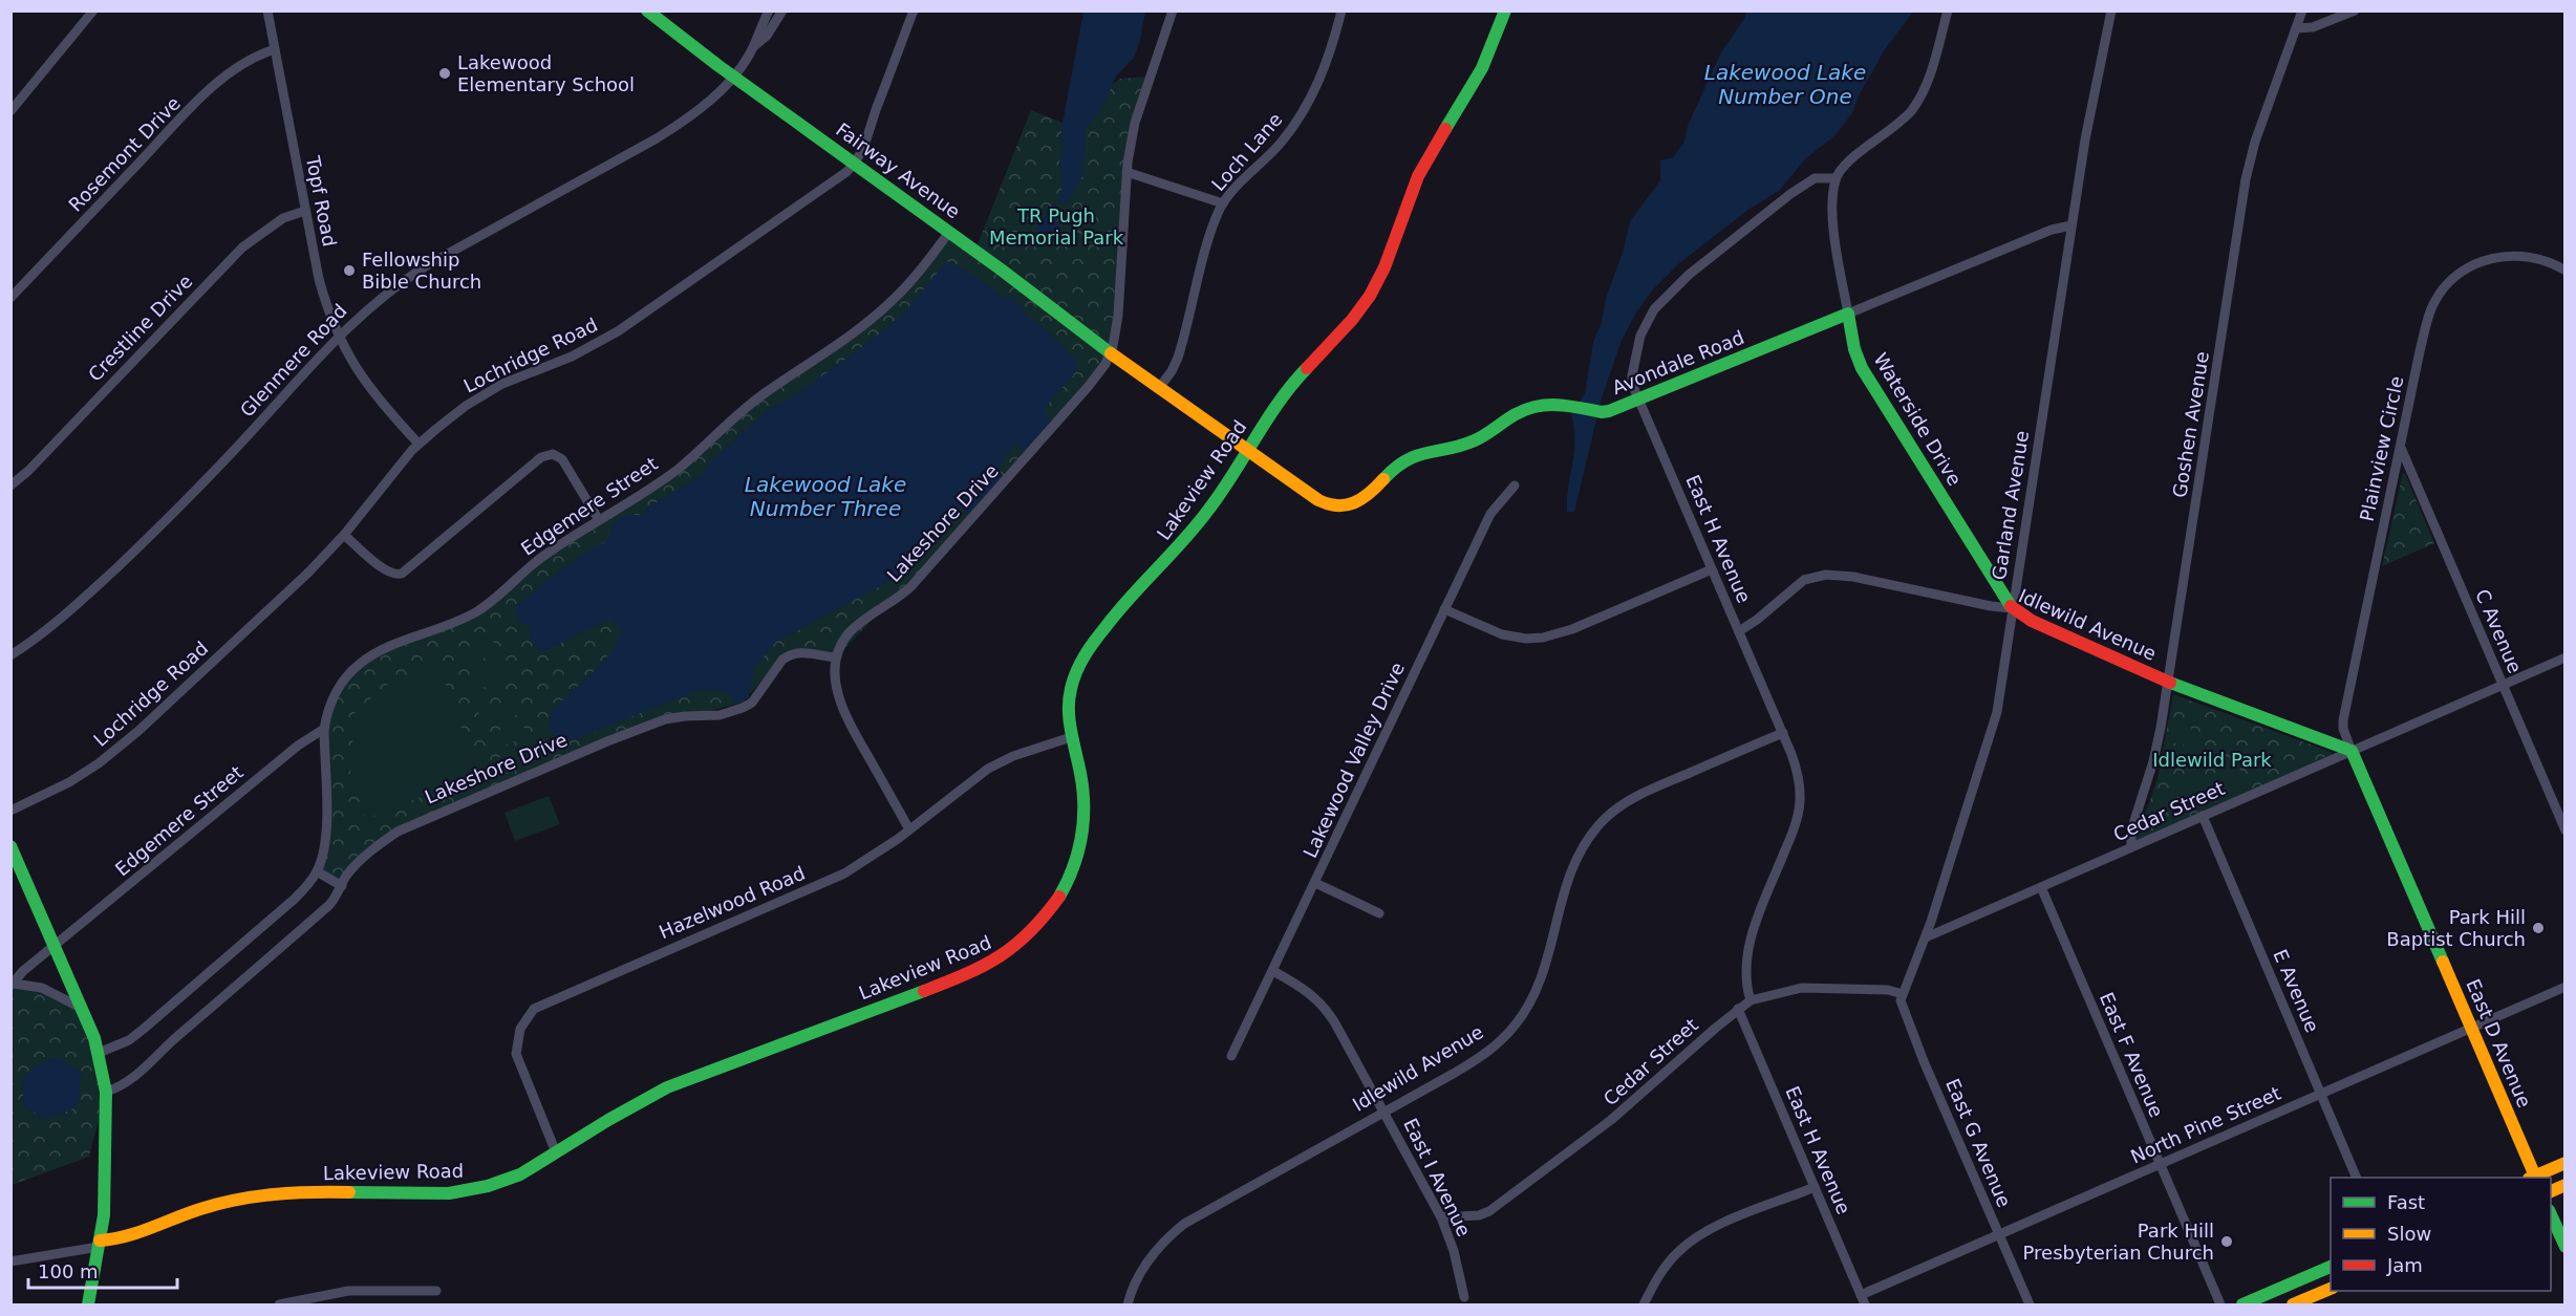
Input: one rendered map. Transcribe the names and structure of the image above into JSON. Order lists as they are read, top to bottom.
{
  "streets": {
    "street": [
      "Loch Lane",
      "Rosemont Drive",
      "Fairway Avenue",
      "Topf Road",
      "Crestline Drive",
      "Lochridge Road",
      "Glenmere Road",
      "Avondale Road",
      "Waterside Drive",
      "Goshen Avenue",
      "Plainview Circle",
      "Lakeview Road",
      "Garland Avenue",
      "Edgemere Street",
      "Lakeshore Drive",
      "East H Avenue",
      "Idlewild Avenue",
      "C Avenue",
      "Lakewood Valley Drive",
      "Cedar Street",
      "Hazelwood Road",
      "E Avenue",
      "East D Avenue",
      "East F Avenue",
      "North Pine Street",
      "East G Avenue",
      "East I Avenue"
    ]
  },
  "crossings": [
    ["Loch Lane", "Fairway Avenue"],
    ["Rosemont Drive", "Topf Road"],
    ["Fairway Avenue", "Lochridge Road"],
    ["Fairway Avenue", "Glenmere Road"],
    ["Fairway Avenue", "Avondale Road"],
    ["Fairway Avenue", "Lakeview Road"],
    ["Fairway Avenue", "Edgemere Street"],
    ["Fairway Avenue", "Lakeshore Drive"],
    ["Topf Road", "Crestline Drive"],
    ["Topf Road", "Lochridge Road"],
    ["Topf Road", "Glenmere Road"],
    ["Avondale Road", "Waterside Drive"],
    ["Avondale Road", "Lakeview Road"],
    ["Avondale Road", "Garland Avenue"],
    ["Avondale Road", "East H Avenue"],
    ["Waterside Drive", "Garland Avenue"],
    ["Waterside Drive", "East H Avenue"],
    ["Waterside Drive", "Idlewild Avenue"],
    ["Goshen Avenue", "Idlewild Avenue"],
    ["Goshen Avenue", "Cedar Street"],
    ["Plainview Circle", "Idlewild Avenue"],
    ["Plainview Circle", "C Avenue"],
    ["Plainview Circle", "Cedar Street"],
    ["Plainview Circle", "East D Avenue"],
    ["Lakeview Road", "Hazelwood Road"],
    ["Garland Avenue", "Idlewild Avenue"],
    ["Garland Avenue", "Cedar Street"],
    ["Garland Avenue", "East G Avenue"],
    ["East H Avenue", "Idlewild Avenue"],
    ["East H Avenue", "Cedar Street"],
    ["East H Avenue", "North Pine Street"],
    ["Idlewild Avenue", "Cedar Street"],
    ["Idlewild Avenue", "East D Avenue"],
    ["Idlewild Avenue", "East I Avenue"],
    ["C Avenue", "Cedar Street"],
    ["Lakewood Valley Drive", "East I Avenue"],
    ["Cedar Street", "E Avenue"],
    ["Cedar Street", "East D Avenue"],
    ["Cedar Street", "East F Avenue"],
    ["Cedar Street", "East G Avenue"],
    ["Cedar Street", "East I Avenue"],
    ["E Avenue", "North Pine Street"],
    ["East D Avenue", "North Pine Street"],
    ["East F Avenue", "North Pine Street"],
    ["North Pine Street", "East G Avenue"]
  ],
  "water": ["Lakewood Lake Number One", "Lakewood Lake Number Three"],
  "parks": ["TR Pugh Memorial Park", "Idlewild Park"],
  "places": [
    "Lakewood Elementary School",
    "Fellowship Bible Church",
    "Park Hill Baptist Church",
    "Park Hill Presbyterian Church"
  ],
  "legend": ["Fast", "Slow", "Jam"],
  "scale_bar": "100 m"
}
